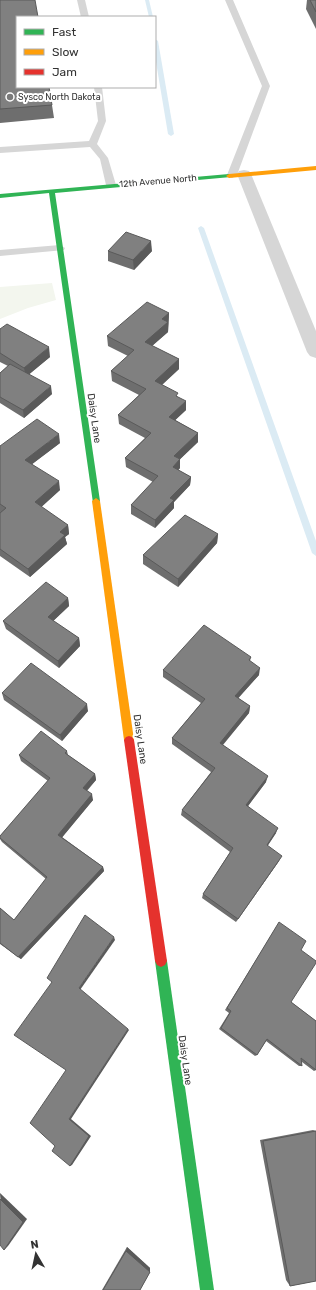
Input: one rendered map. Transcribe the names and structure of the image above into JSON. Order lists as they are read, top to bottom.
{
  "streets": {
    "street": ["12th Avenue North", "Daisy Lane"]
  },
  "crossings": [
    ["12th Avenue North", "Daisy Lane"]
  ],
  "places": ["Sysco North Dakota"],
  "legend": ["Fast", "Slow", "Jam"],
  "north": "top"
}
